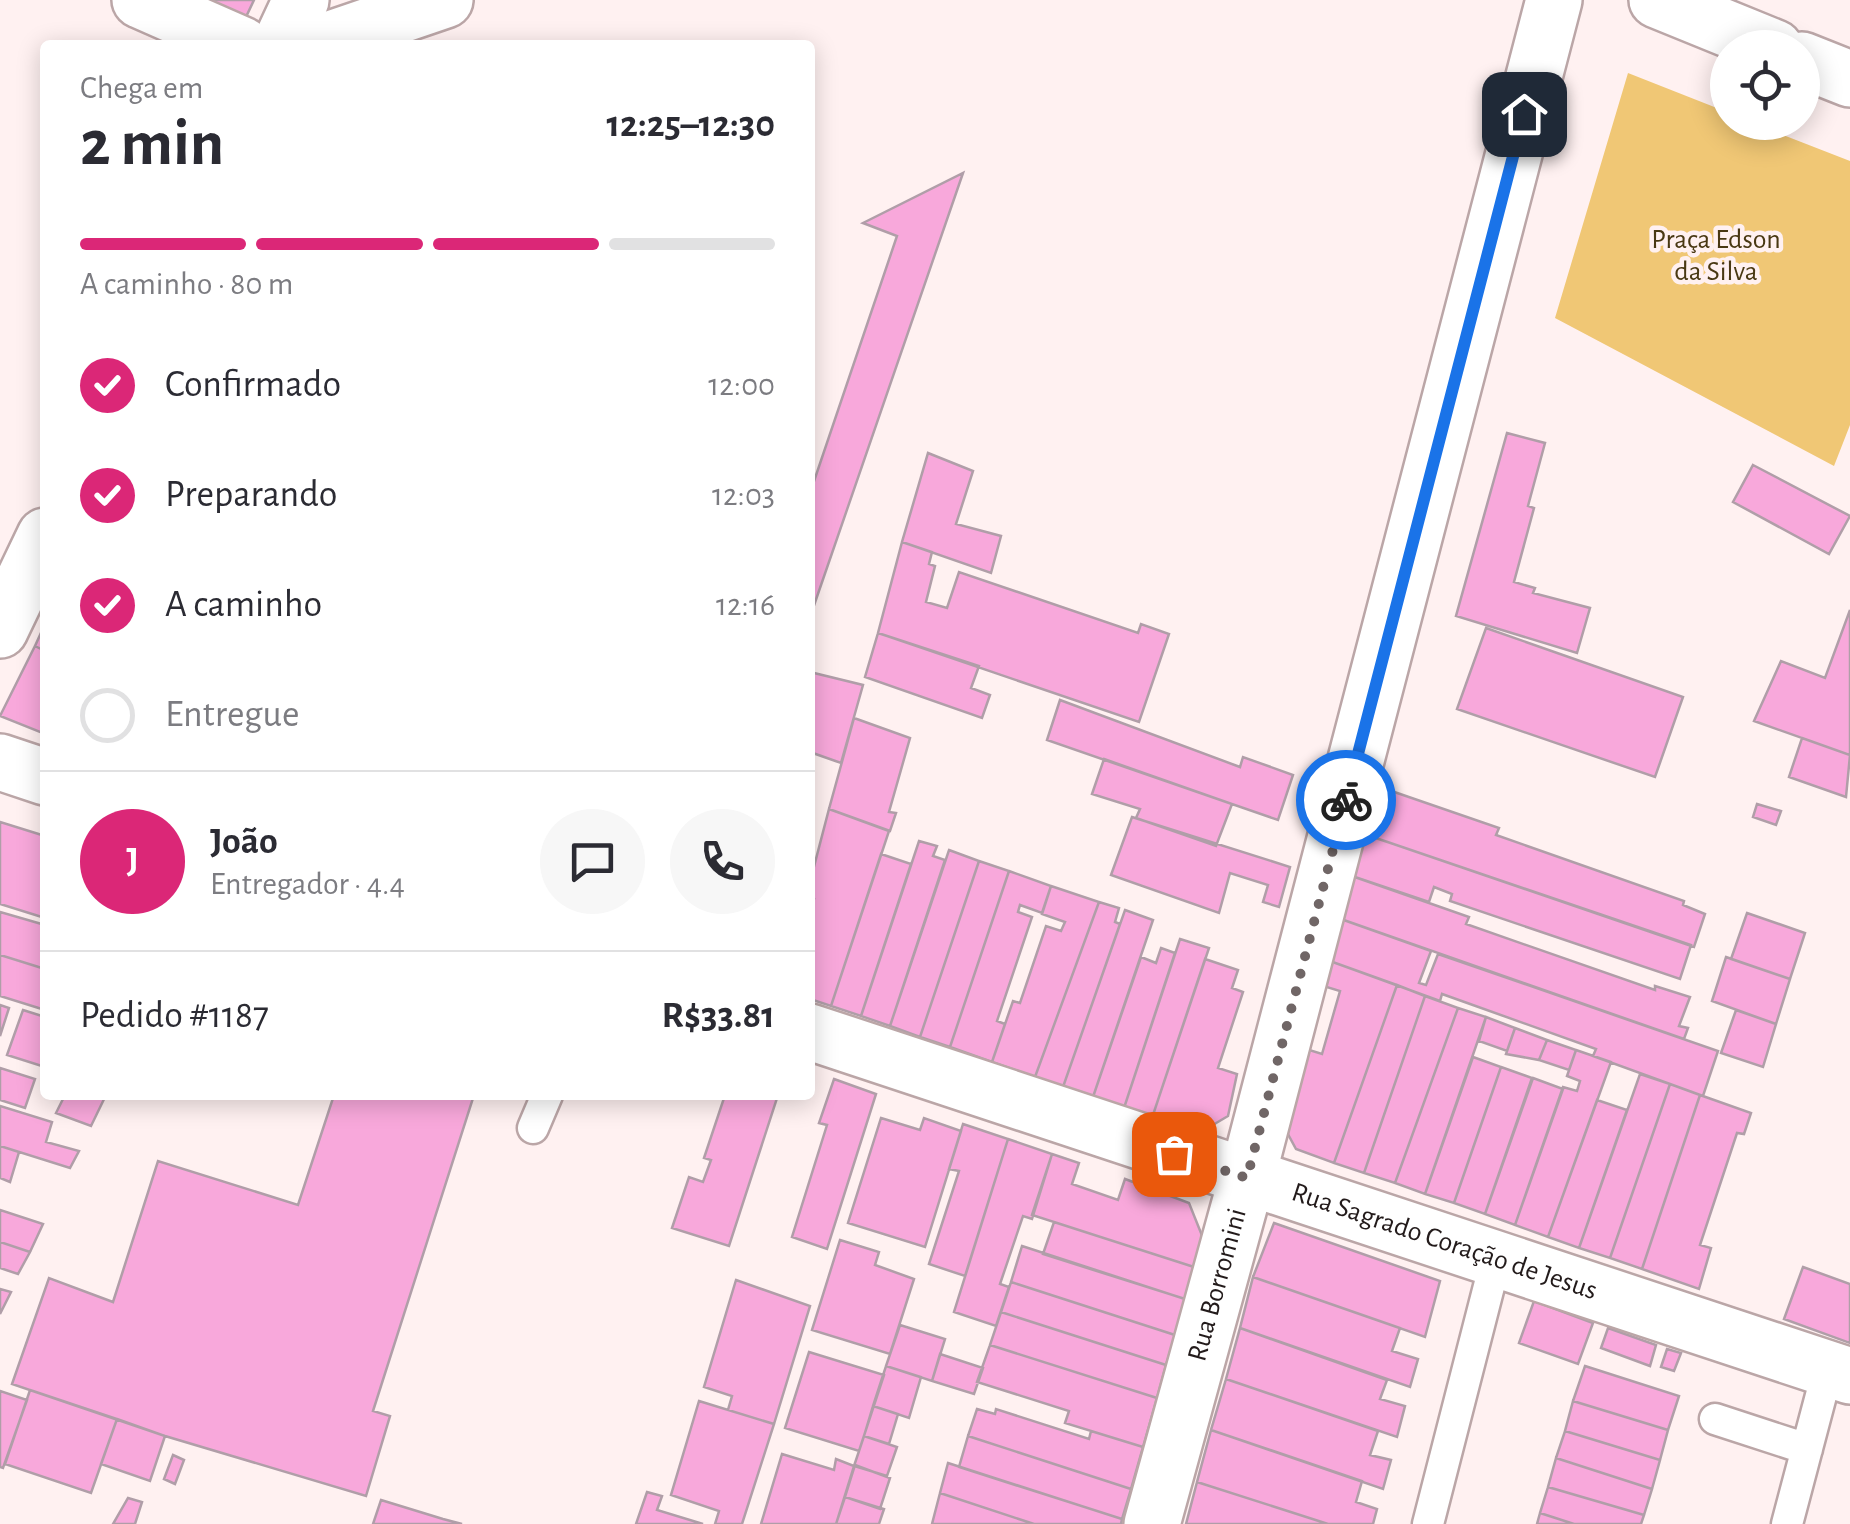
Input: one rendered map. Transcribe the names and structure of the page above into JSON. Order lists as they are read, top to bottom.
{
  "streets": {
    "street": ["Rua Sagrado Coração de Jesus", "Rua Borromini"]
  },
  "crossings": [
    ["Rua Sagrado Coração de Jesus", "Rua Borromini"]
  ],
  "parks": ["Praça Edson da Silva"],
  "page": {
    "heading": ["2 min", "Chega em", "12:25–12:30"],
    "panel": [
      "João",
      "Entregador · 4.4",
      "Pedido #1187",
      "R$33.81"
    ],
    "bar": "A caminho · 80 m",
    "list": [
      ["Confirmado", "12:00"],
      ["Preparando", "12:03"],
      ["A caminho", "12:16"],
      "Entregue"
    ],
    "round": "J"
  }
}
